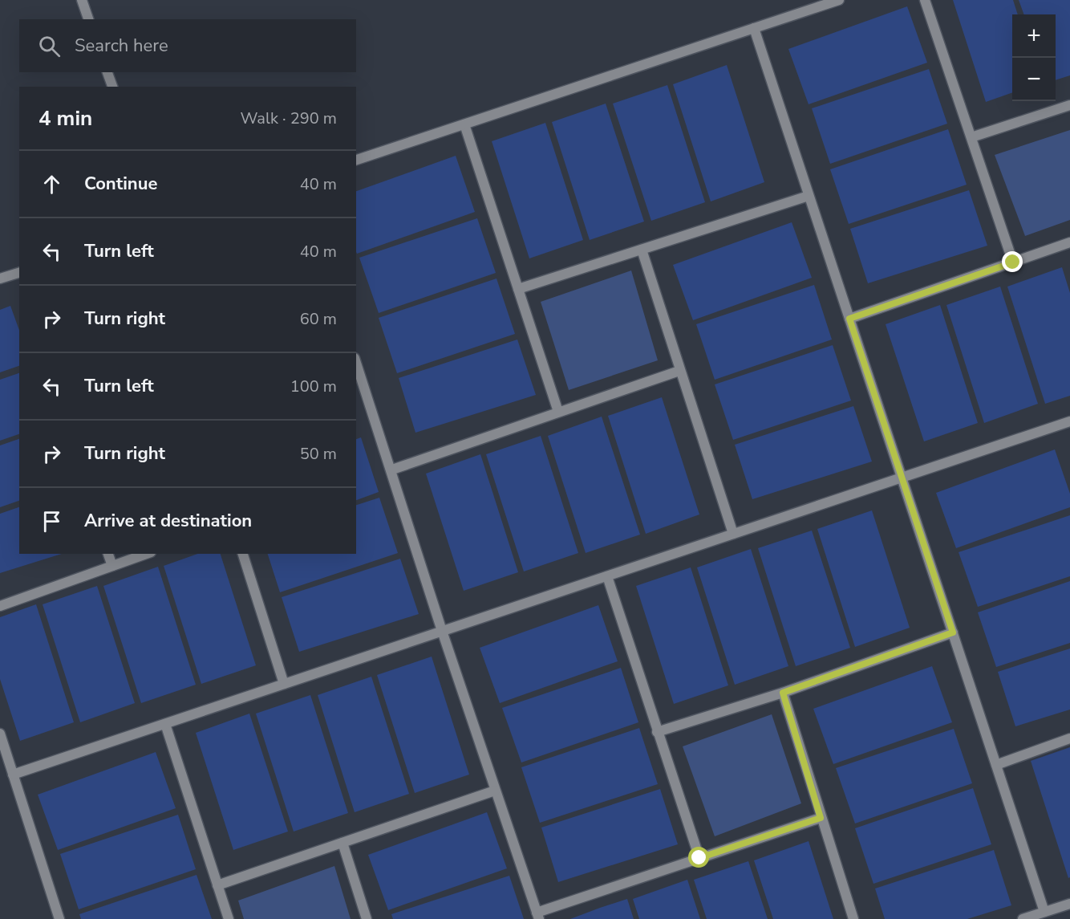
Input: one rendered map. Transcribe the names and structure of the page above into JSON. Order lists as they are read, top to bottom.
{
  "page": {
    "map_buttons": ["+", "−"],
    "search": "Search here",
    "heading": ["4 min", "Walk · 290 m"],
    "list": [
      ["Continue", "40 m"],
      ["Turn left", "40 m"],
      ["Turn right", "60 m"],
      ["Turn left", "100 m"],
      ["Turn right", "50 m"],
      "Arrive at destination"
    ]
  }
}
